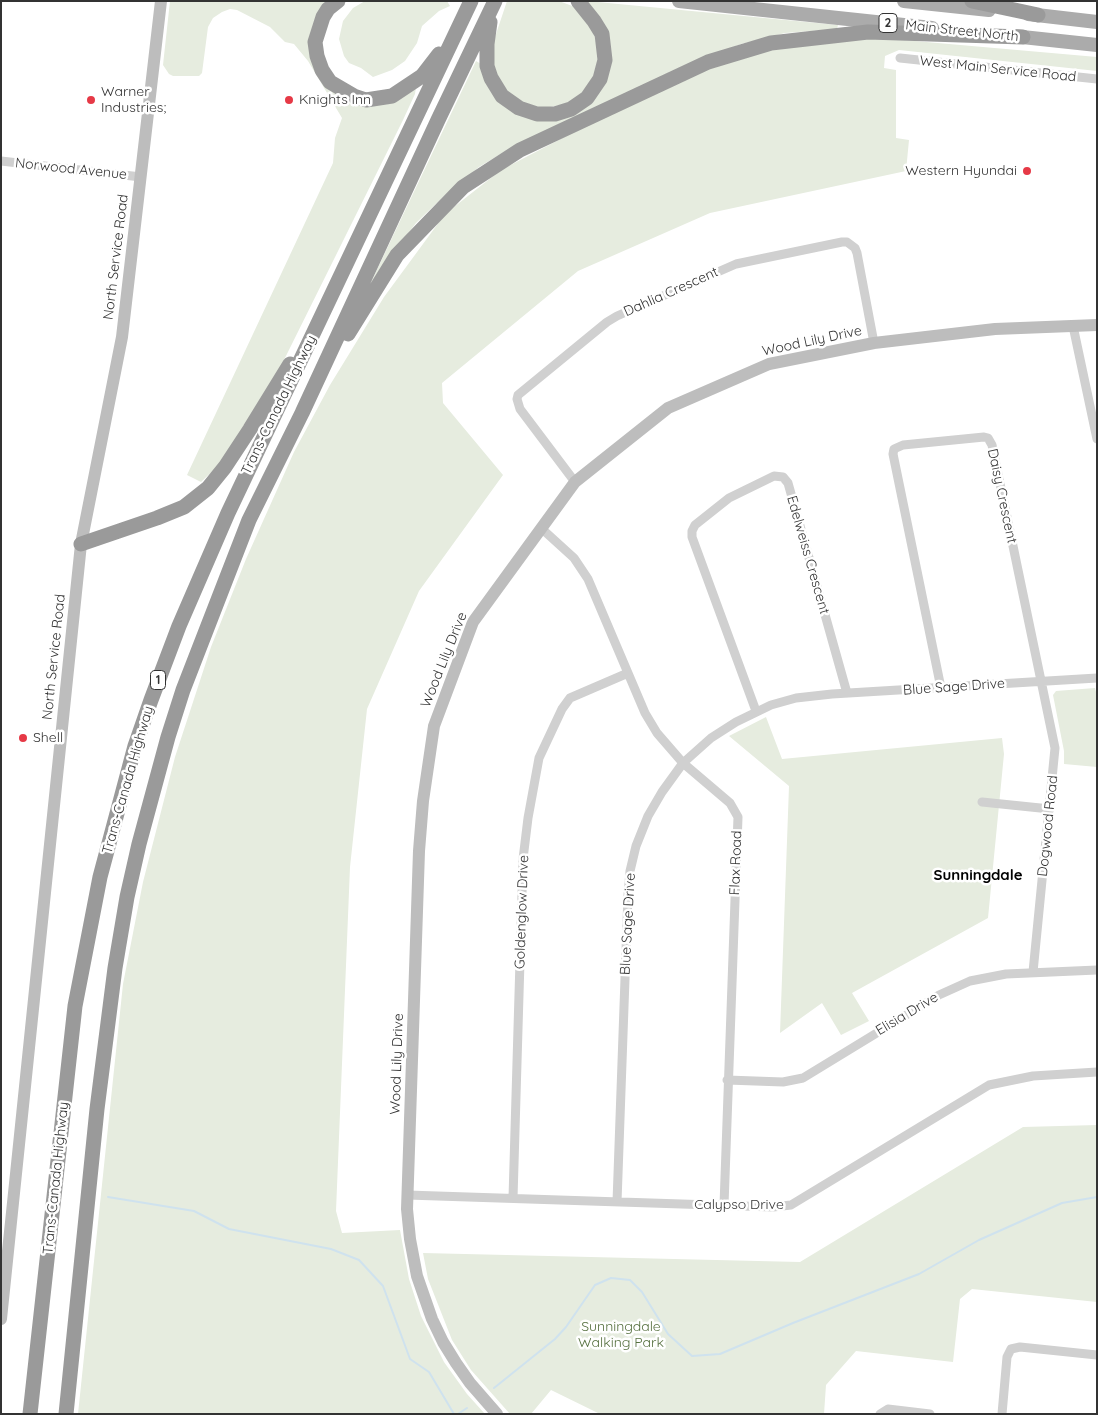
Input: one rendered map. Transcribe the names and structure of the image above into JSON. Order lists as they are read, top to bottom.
{
  "streets": {
    "highway": ["Trans-Canada Highway", "1"],
    "main road": ["2", "Main Street North"],
    "street": [
      "West Main Service Road",
      "Norwood Avenue",
      "North Service Road",
      "Dahlia Crescent",
      "Wood Lily Drive",
      "Daisy Crescent",
      "Edelweiss Crescent",
      "Blue Sage Drive",
      "Dogwood Road",
      "Flax Road",
      "Goldenglow Drive",
      "Elisia Drive",
      "Calypso Drive"
    ]
  },
  "crossings": [
    ["Norwood Avenue", "North Service Road"],
    ["Dahlia Crescent", "Wood Lily Drive"],
    ["Wood Lily Drive", "Flax Road"],
    ["Wood Lily Drive", "Calypso Drive"],
    ["Daisy Crescent", "Blue Sage Drive"],
    ["Daisy Crescent", "Dogwood Road"],
    ["Edelweiss Crescent", "Blue Sage Drive"],
    ["Blue Sage Drive", "Dogwood Road"],
    ["Blue Sage Drive", "Flax Road"],
    ["Blue Sage Drive", "Calypso Drive"],
    ["Dogwood Road", "Elisia Drive"],
    ["Flax Road", "Goldenglow Drive"],
    ["Flax Road", "Elisia Drive"],
    ["Flax Road", "Calypso Drive"],
    ["Goldenglow Drive", "Calypso Drive"]
  ],
  "districts": ["Sunningdale"],
  "parks": ["Sunningdale Walking Park"],
  "places": [
    "Warner Industries;",
    "Knights Inn",
    "Western Hyundai",
    "Shell"
  ]
}
